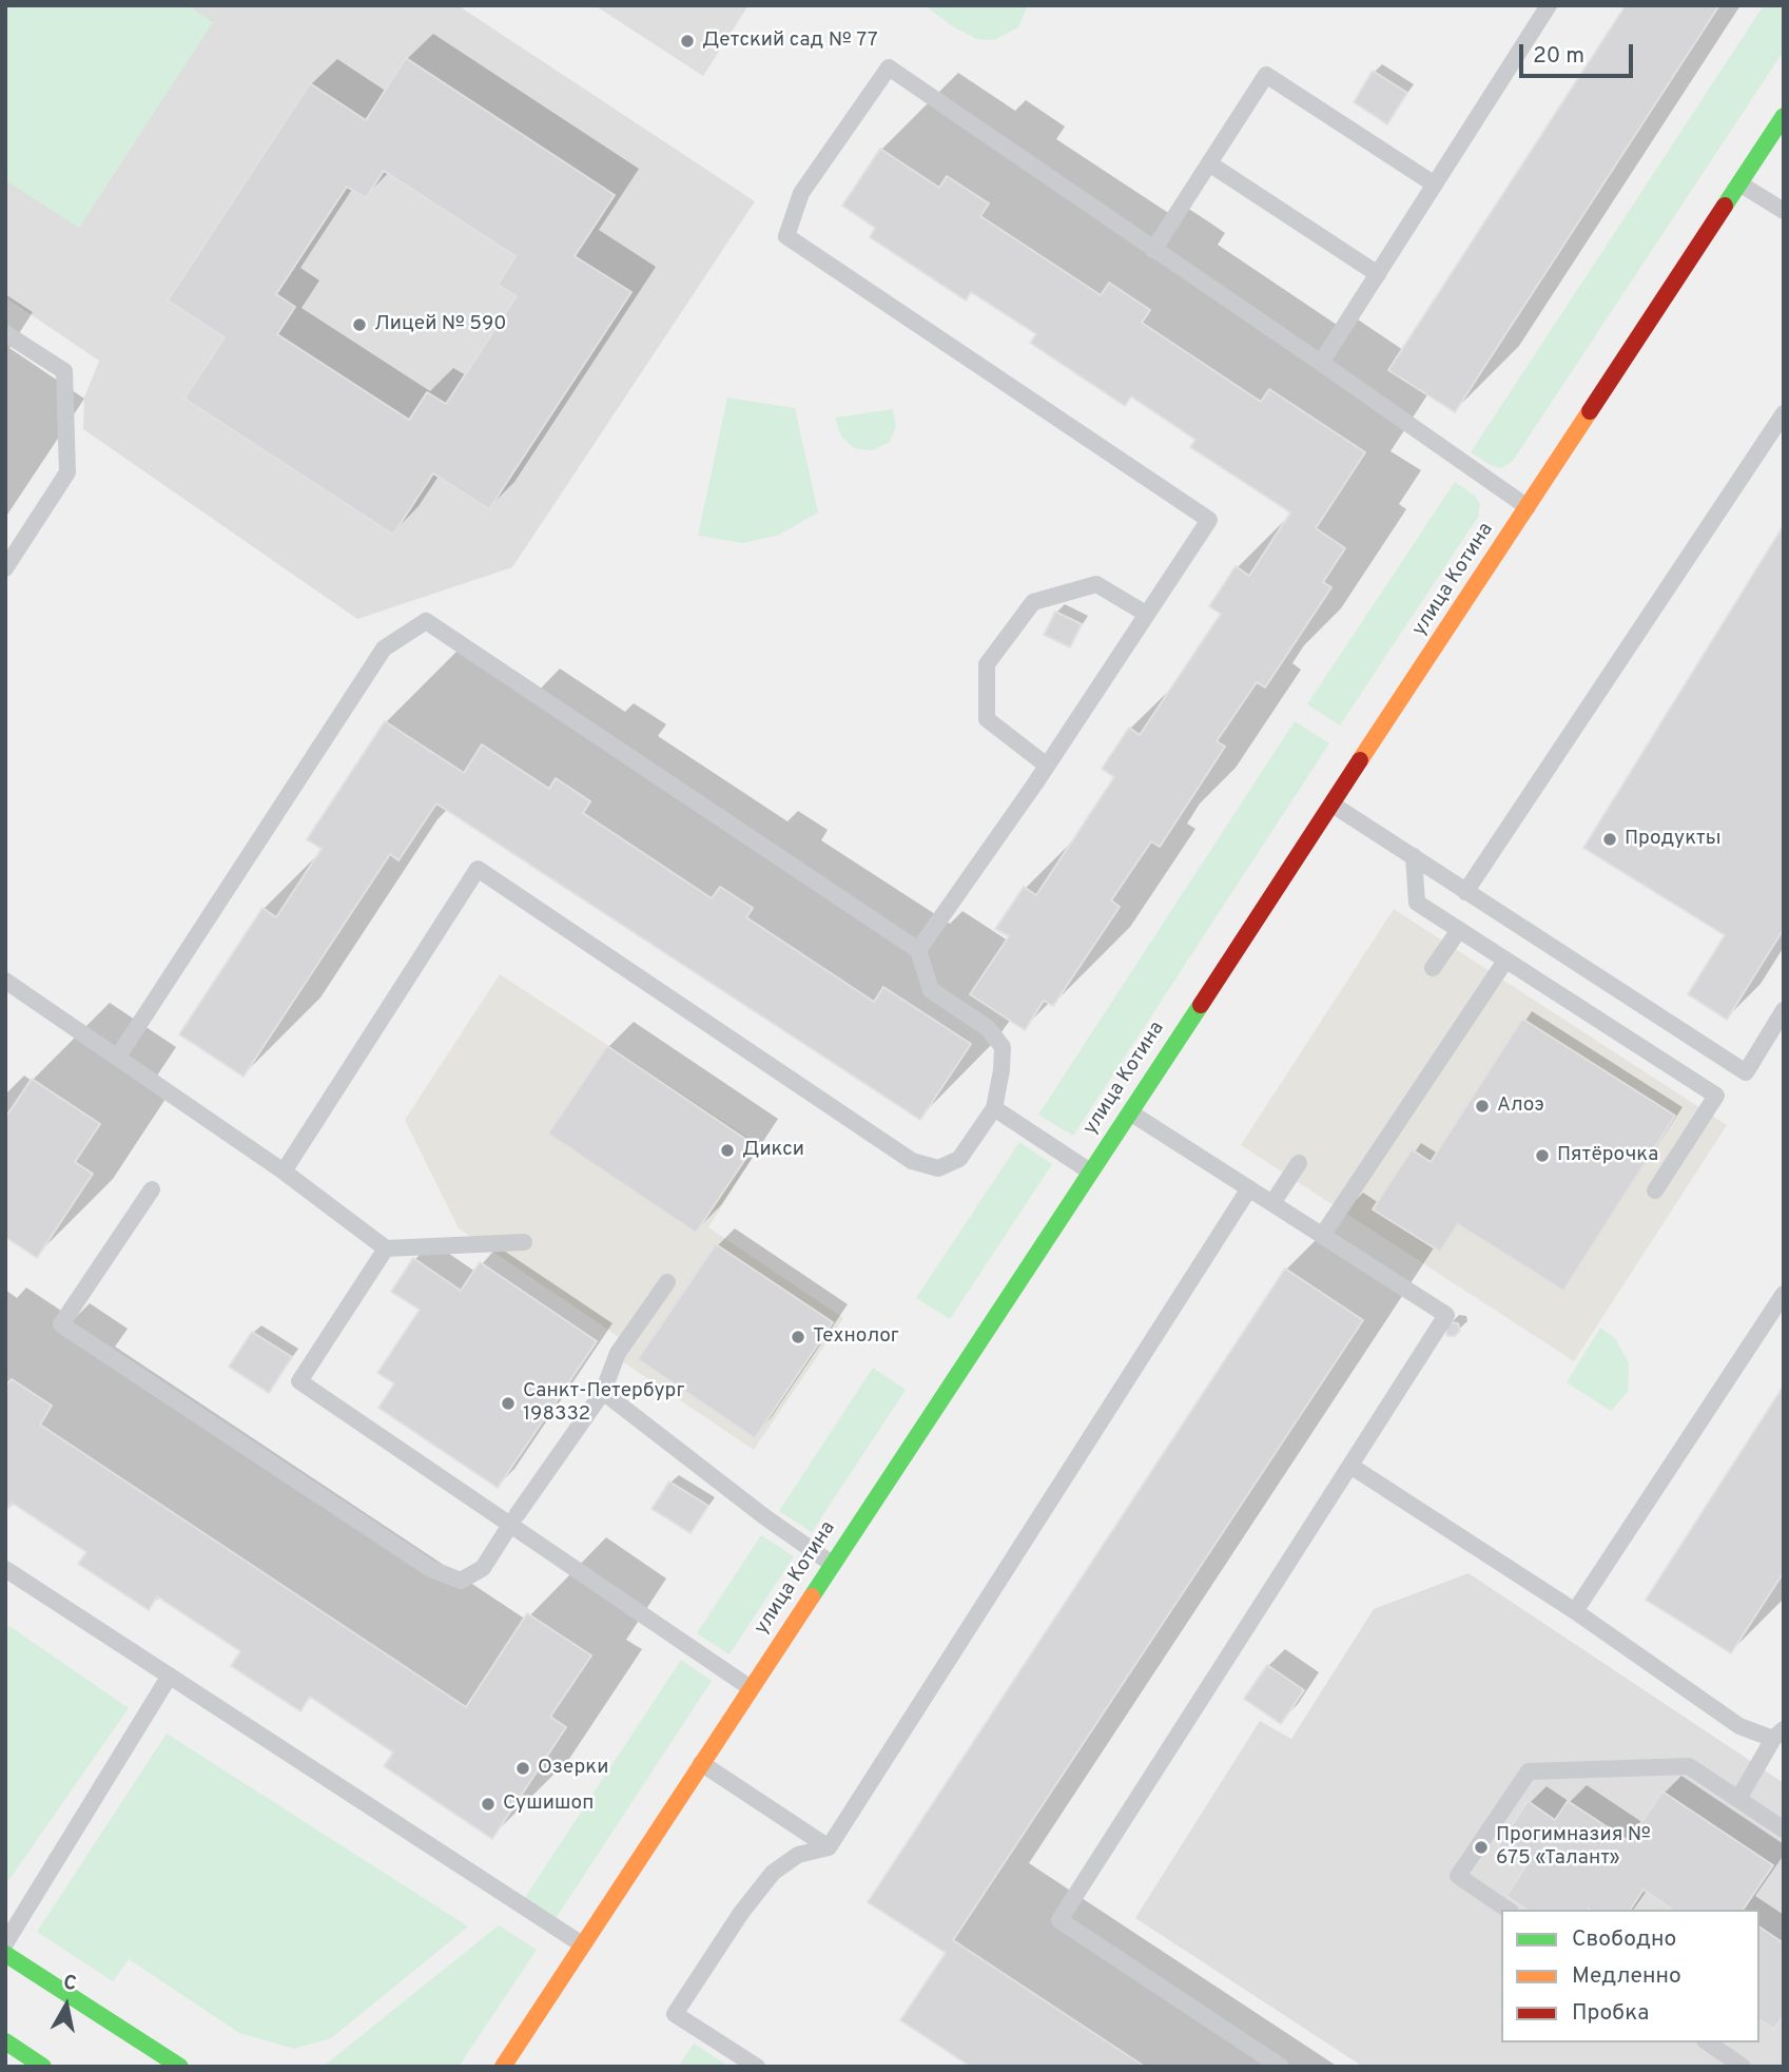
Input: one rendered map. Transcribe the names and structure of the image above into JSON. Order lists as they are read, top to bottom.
{
  "streets": {
    "street": ["улица Котина"]
  },
  "places": [
    "Детский сад № 77",
    "Лицей № 590",
    "Продукты",
    "Алоэ",
    "Дикси",
    "Пятёрочка",
    "Технолог",
    "Санкт-Петербург 198332",
    "Озерки",
    "Сушишоп",
    "Прогимназия № 675 «Талант»"
  ],
  "legend": ["Свободно", "Медленно", "Пробка"],
  "scale_bar": "20 m",
  "north": "top"
}
